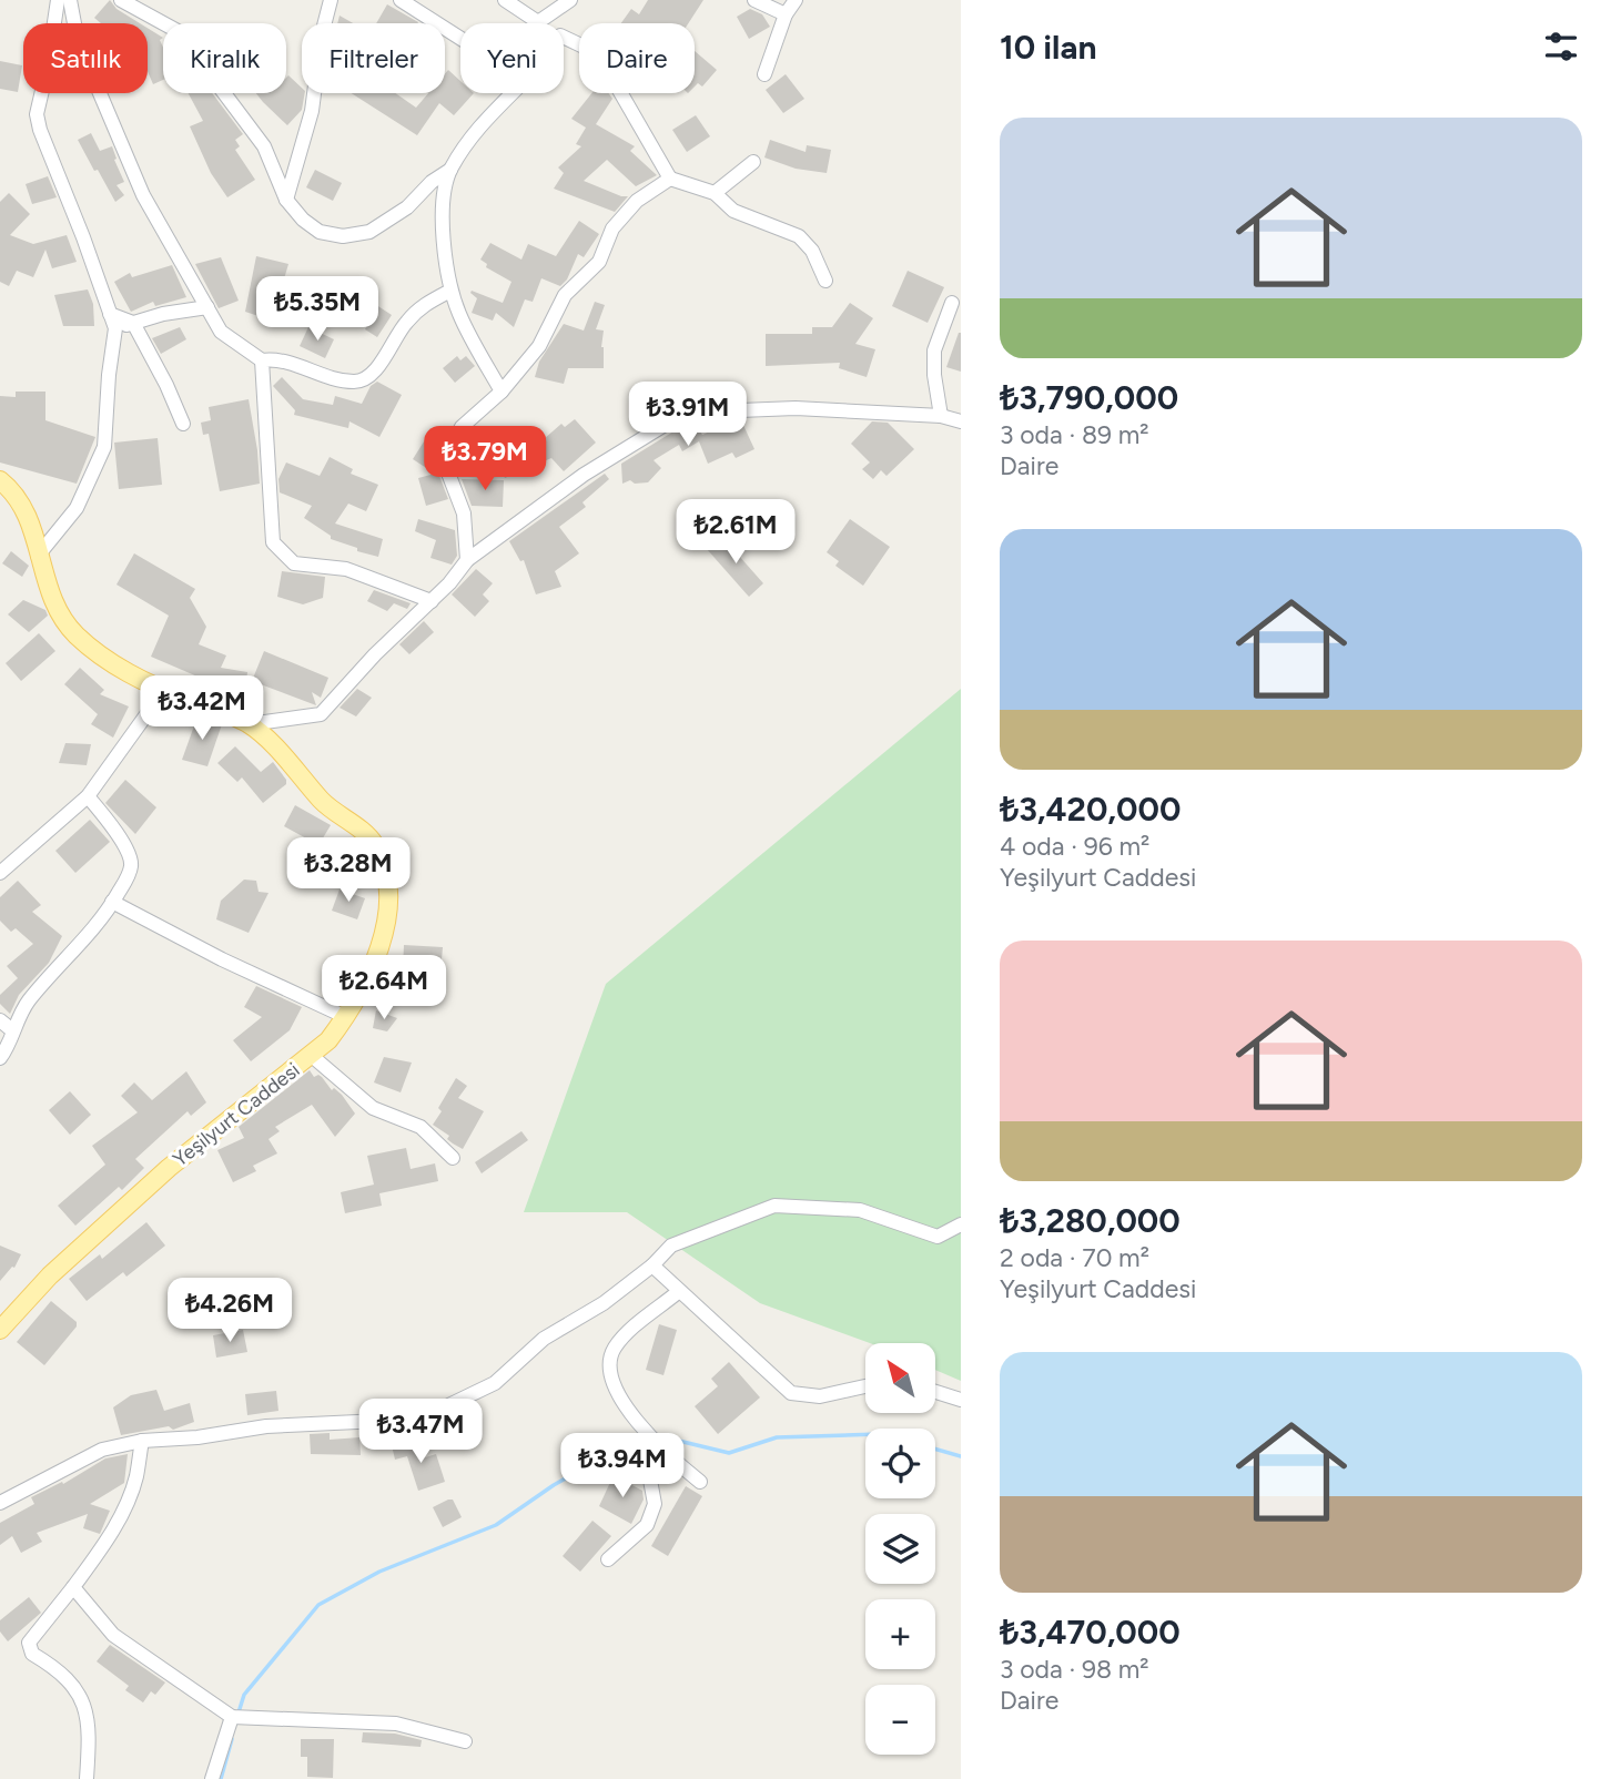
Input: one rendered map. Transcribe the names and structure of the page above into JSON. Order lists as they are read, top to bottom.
{
  "streets": {
    "main road": ["Yeşilyurt Caddesi"]
  },
  "north": "top left",
  "page": {
    "heading": "10 ilan",
    "chip": [
      "Satılık",
      "Kiralık",
      "Filtreler",
      "Yeni",
      "Daire"
    ],
    "list": [
      {
        "name": "₺3,790,000",
        "note": "3 oda · 89 m² · Daire"
      },
      {
        "name": "₺3,420,000",
        "note": "4 oda · 96 m² · Yeşilyurt Caddesi"
      },
      {
        "name": "₺3,280,000",
        "note": "2 oda · 70 m² · Yeşilyurt Caddesi"
      },
      {
        "name": "₺3,470,000",
        "note": "3 oda · 98 m² · Daire"
      }
    ],
    "price": [
      "₺5.35M",
      "₺3.91M",
      "₺3.79M",
      "₺2.61M",
      "₺3.42M",
      "₺3.28M",
      "₺2.64M",
      "₺4.26M",
      "₺3.47M",
      "₺3.94M"
    ],
    "map_buttons": ["+", "−"]
  }
}
